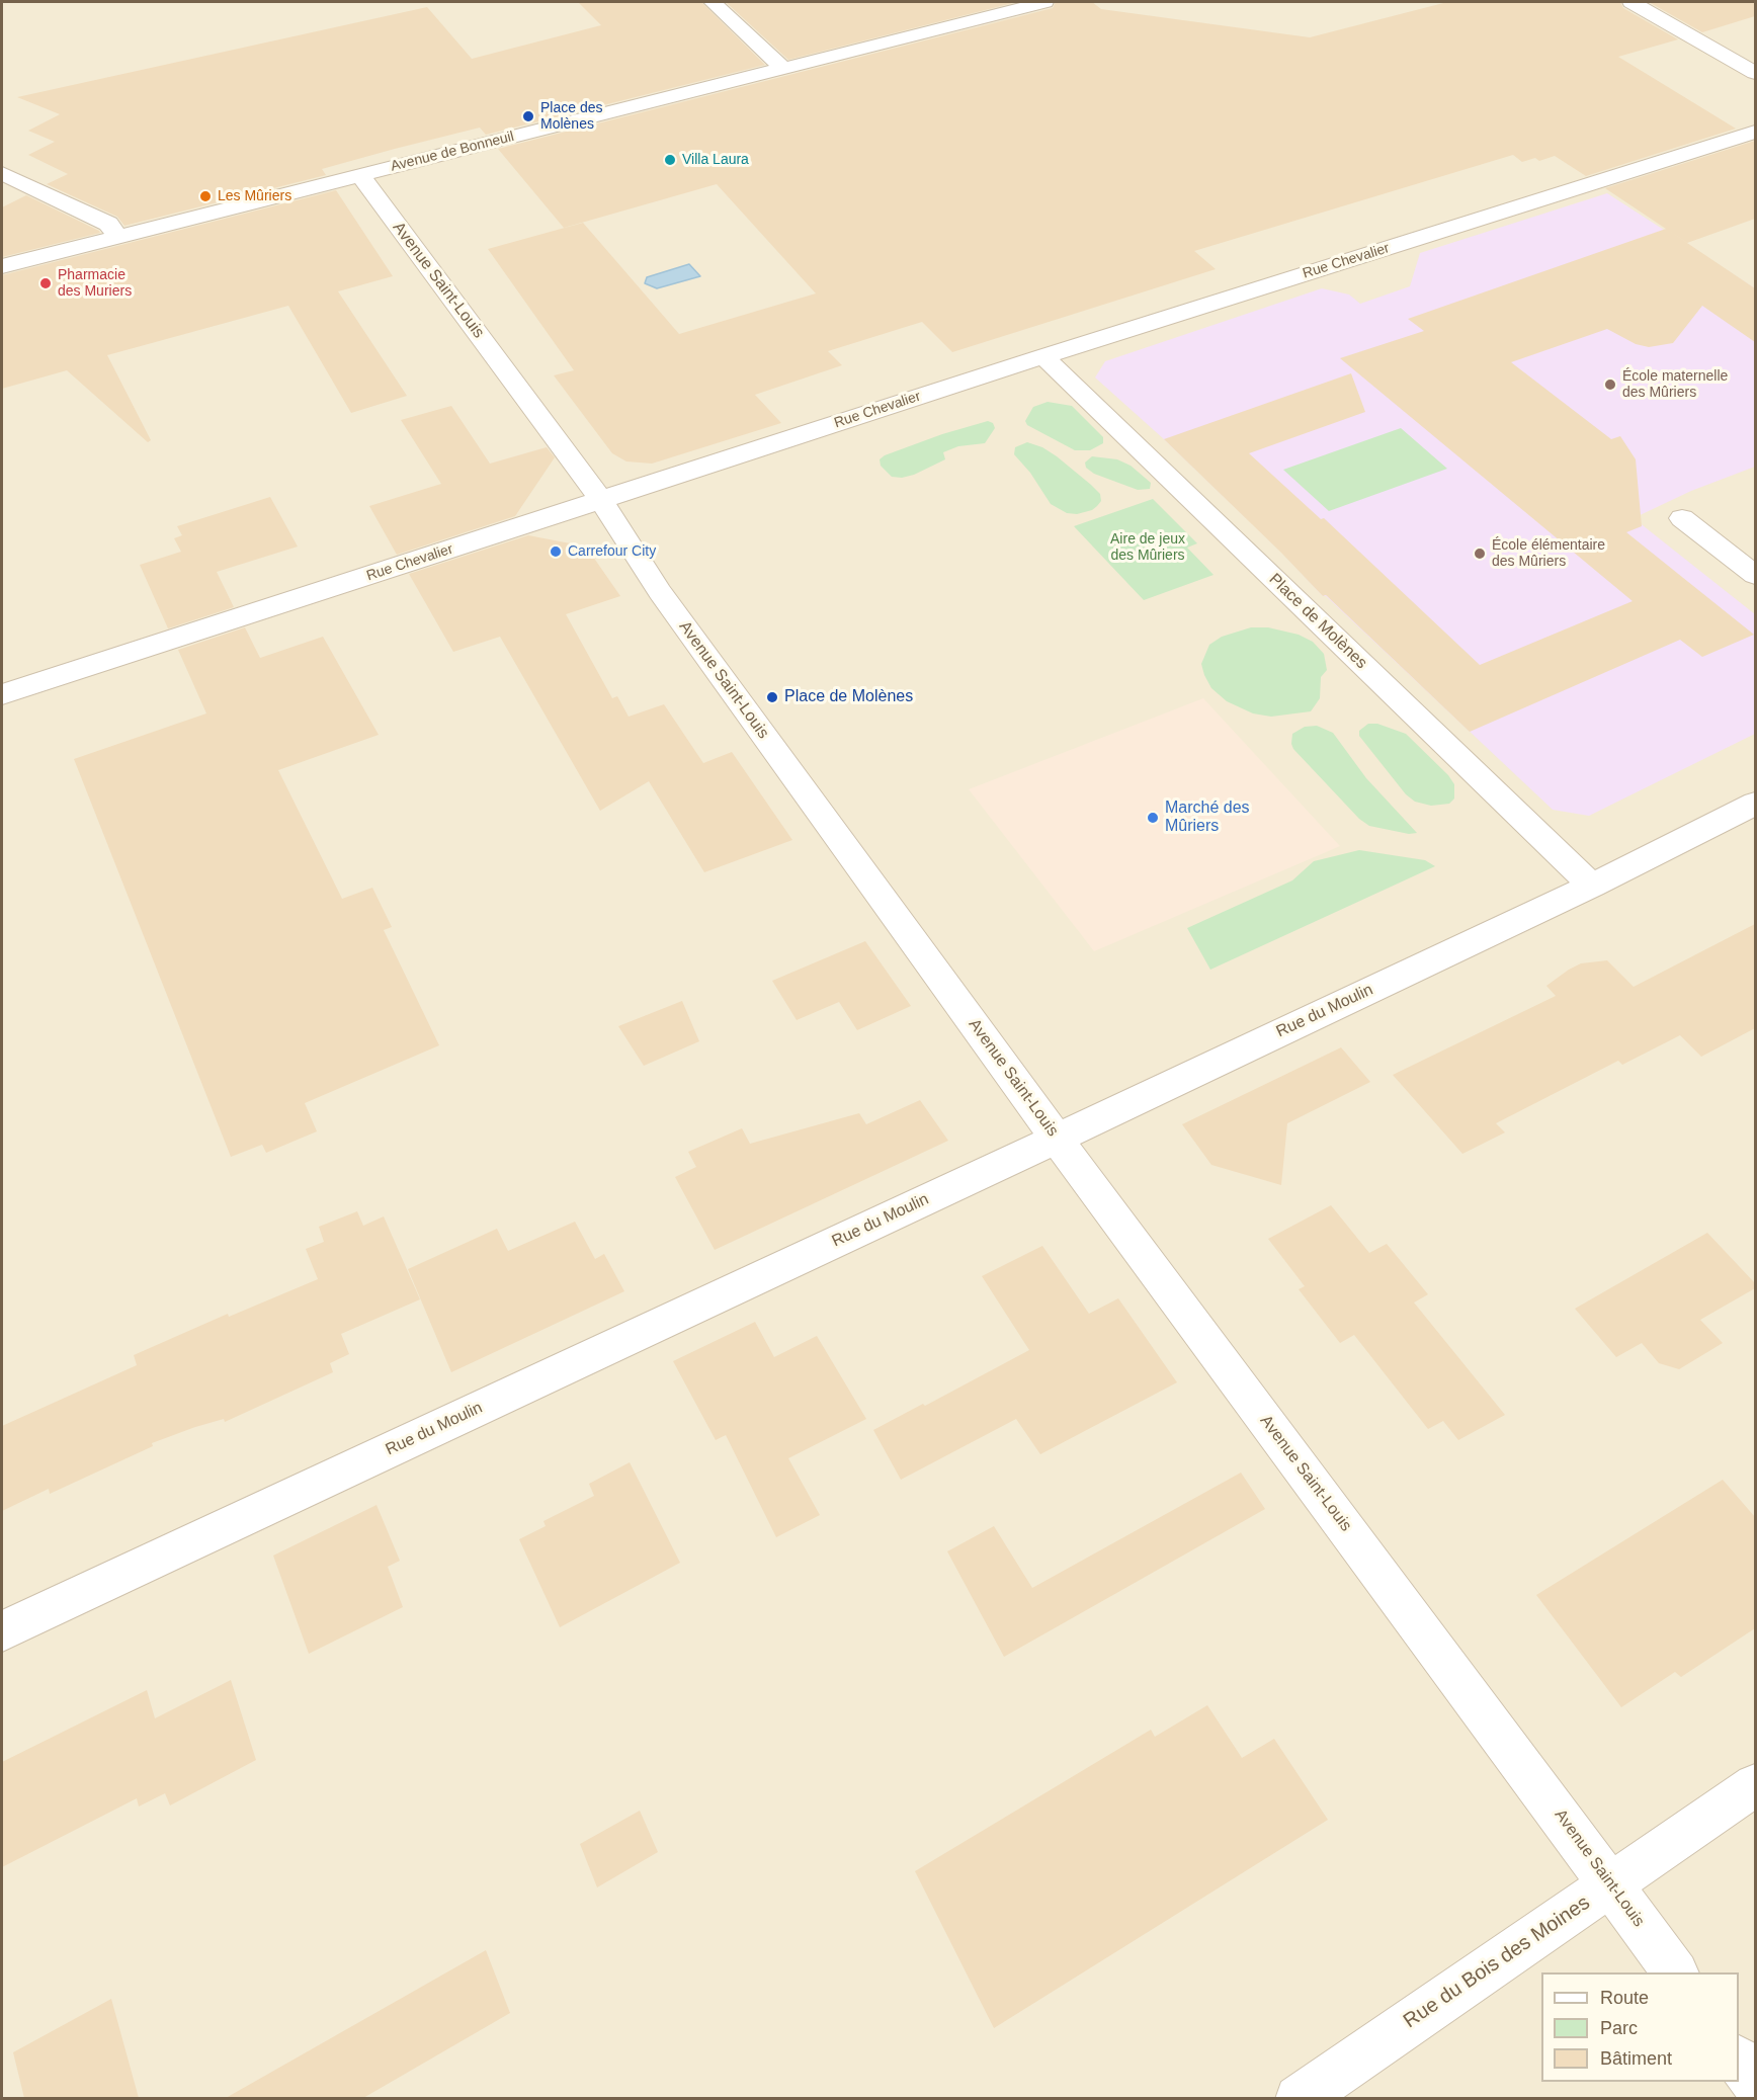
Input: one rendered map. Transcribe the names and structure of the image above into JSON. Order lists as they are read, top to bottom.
{
  "streets": {
    "street": [
      "Avenue de Bonneuil",
      "Rue Chevalier",
      "Avenue Saint-Louis",
      "Place de Molènes",
      "Rue du Moulin",
      "Rue du Bois des Moines"
    ]
  },
  "crossings": [
    ["Avenue de Bonneuil", "Avenue Saint-Louis"],
    ["Rue Chevalier", "Avenue Saint-Louis"],
    ["Rue Chevalier", "Place de Molènes"],
    ["Avenue Saint-Louis", "Rue du Moulin"],
    ["Avenue Saint-Louis", "Rue du Bois des Moines"],
    ["Place de Molènes", "Rue du Moulin"]
  ],
  "parks": ["Aire de jeux des Mûriers"],
  "places": [
    "Place des Molènes",
    "Villa Laura",
    "Les Mûriers",
    "Pharmacie des Muriers",
    "École maternelle des Mûriers",
    "Carrefour City",
    "École élémentaire des Mûriers",
    "Place de Molènes",
    "Marché des Mûriers"
  ],
  "legend": ["Route", "Parc", "Bâtiment"]
}
